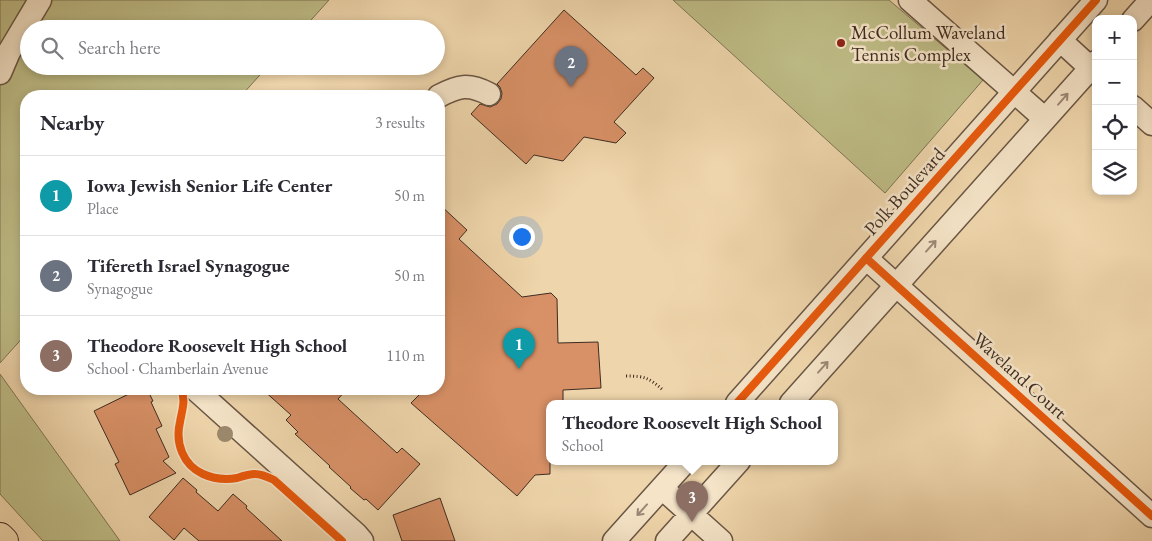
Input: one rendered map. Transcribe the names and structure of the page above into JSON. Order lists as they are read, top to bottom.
{
  "streets": {
    "street": ["Polk Boulevard", "Waveland Court"]
  },
  "crossings": [
    ["Polk Boulevard", "Waveland Court"]
  ],
  "places": ["McCollum Waveland Tennis Complex"],
  "page": {
    "map_buttons": ["+", "−"],
    "search": "Search here",
    "pins": ["2", "1", "3"],
    "heading": ["Nearby", "3 results"],
    "list": [
      {
        "mark": "1",
        "name": "Iowa Jewish Senior Life Center",
        "note": "Place",
        "value": "50 m"
      },
      {
        "mark": "2",
        "name": "Tifereth Israel Synagogue",
        "note": "Synagogue",
        "value": "50 m"
      },
      {
        "mark": "3",
        "name": "Theodore Roosevelt High School",
        "note": "School · Chamberlain Avenue",
        "value": "110 m"
      }
    ],
    "popup": ["Theodore Roosevelt High School", "School"]
  }
}
